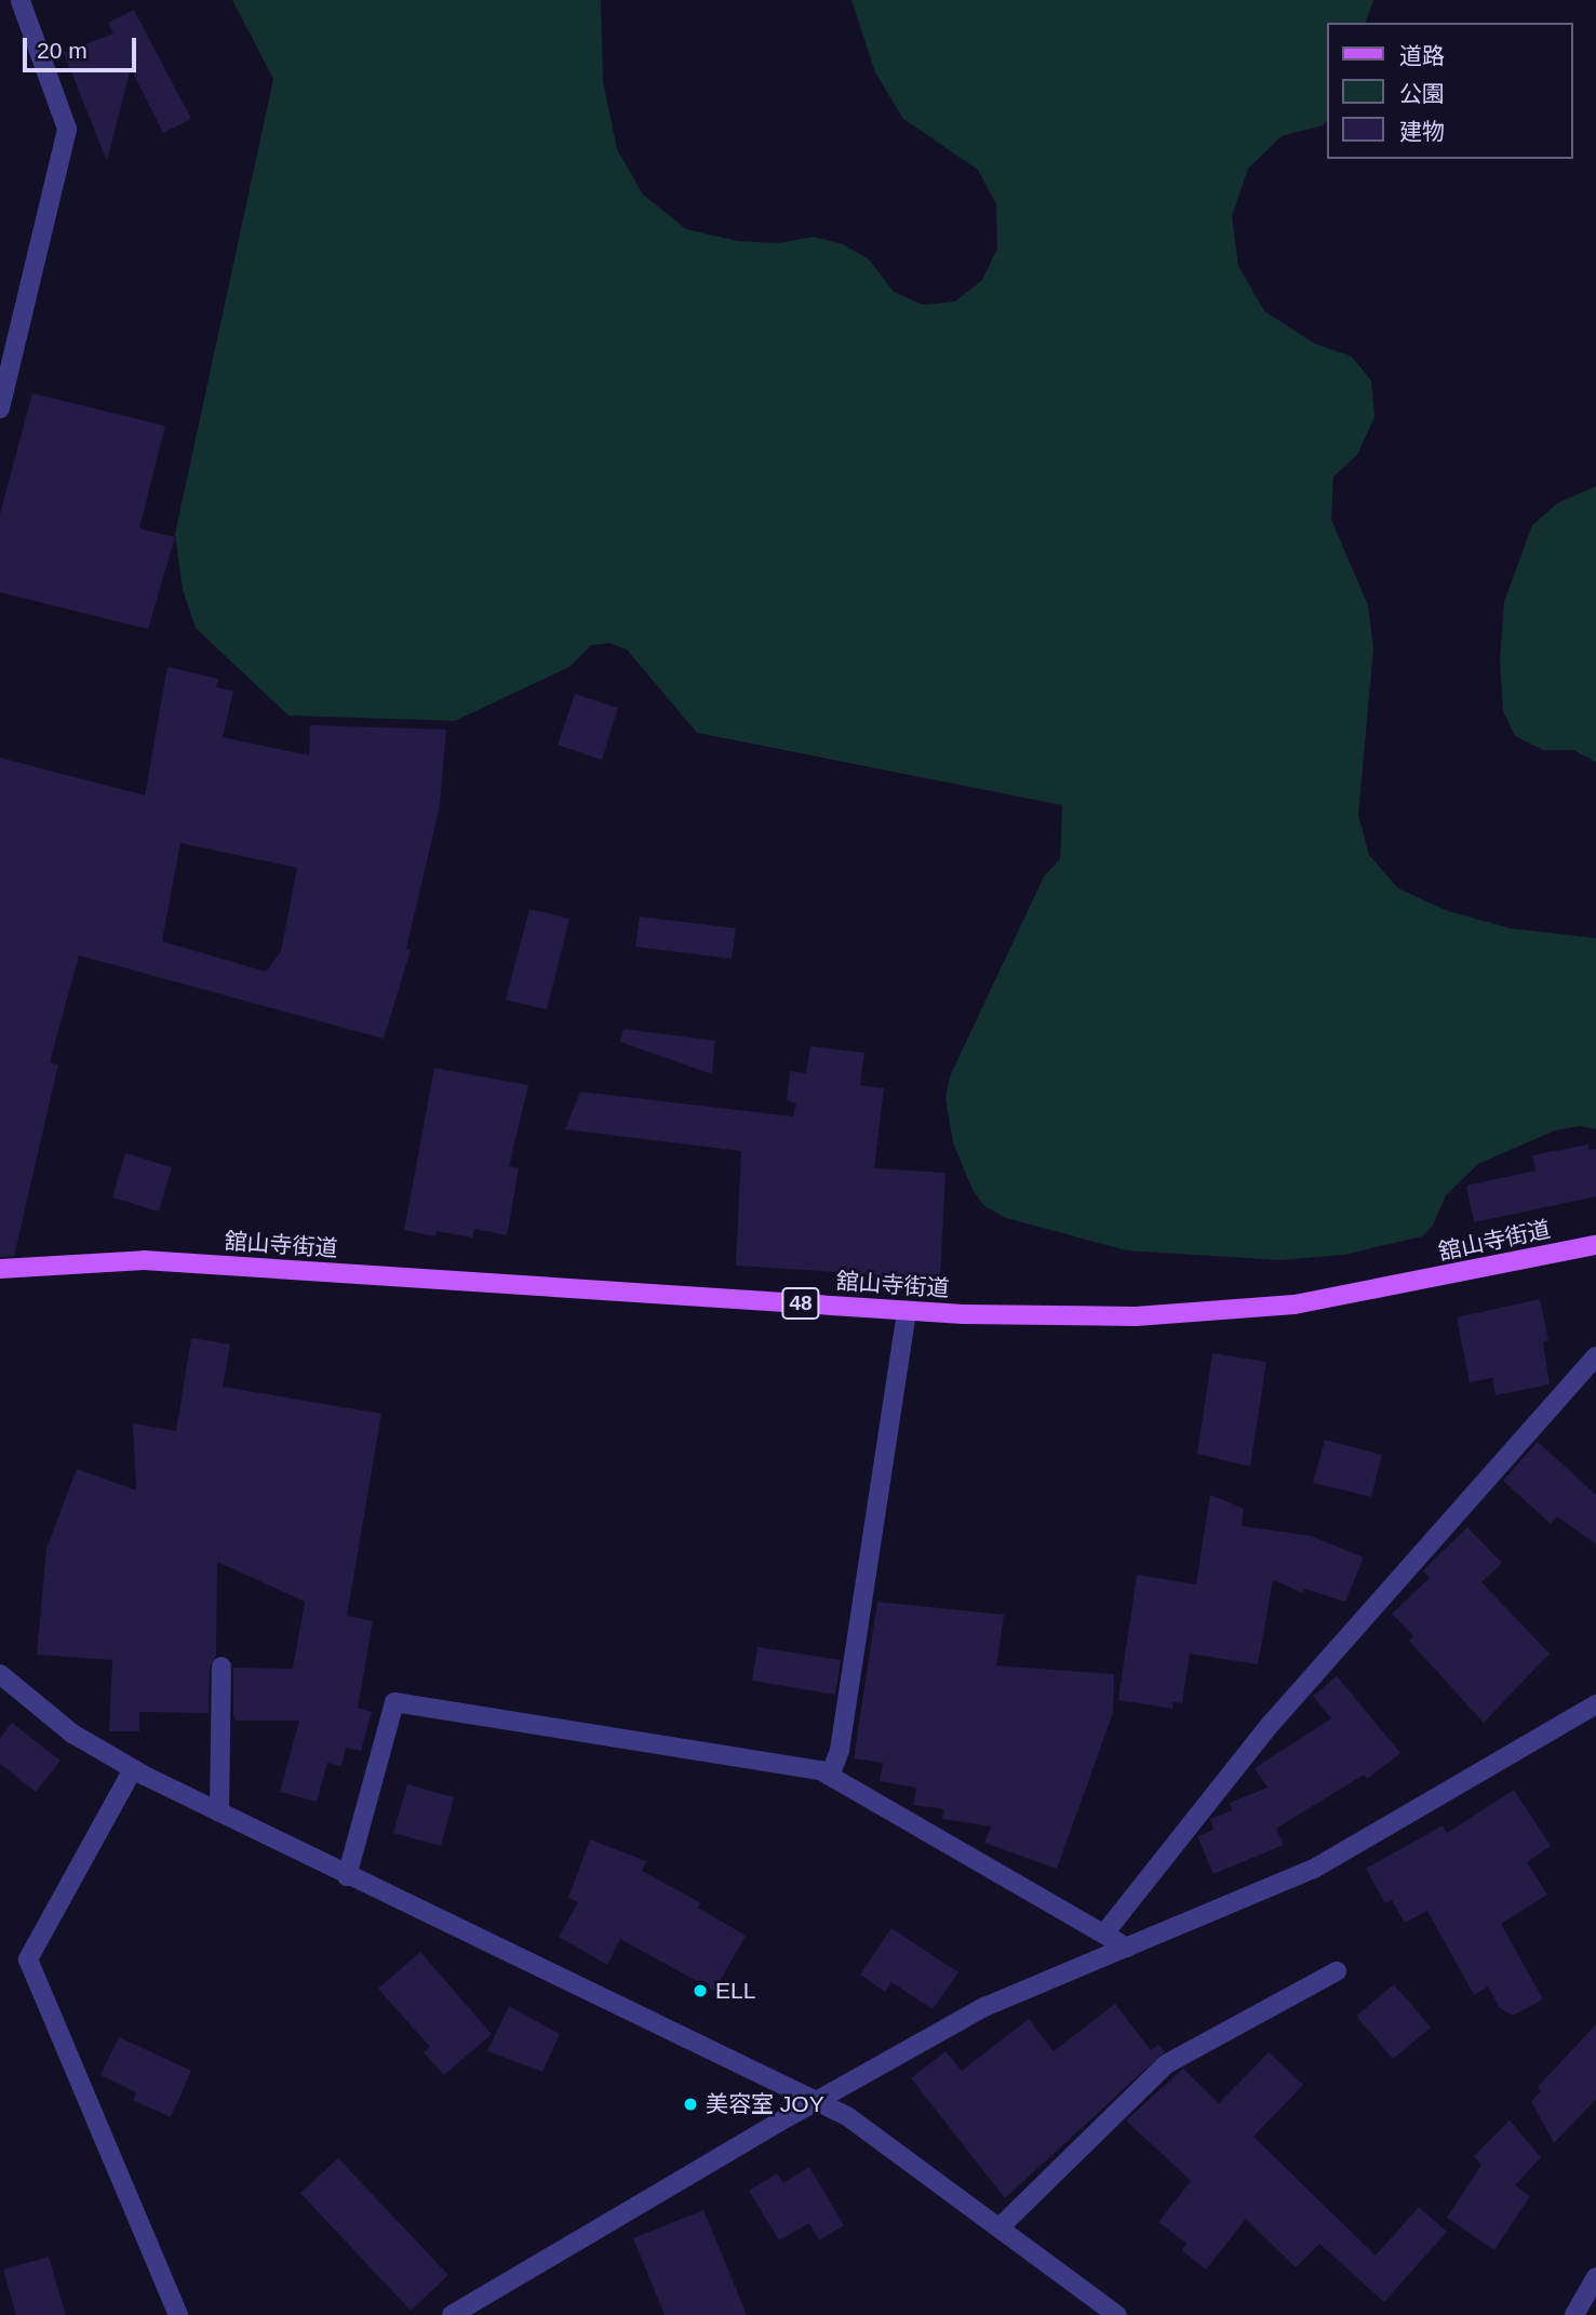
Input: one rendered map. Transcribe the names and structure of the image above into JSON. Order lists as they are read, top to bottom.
{
  "streets": {
    "main road": ["舘山寺街道", "48"]
  },
  "places": ["ELL", "美容室 JOY"],
  "legend": ["道路", "公園", "建物"],
  "scale_bar": "20 m"
}
